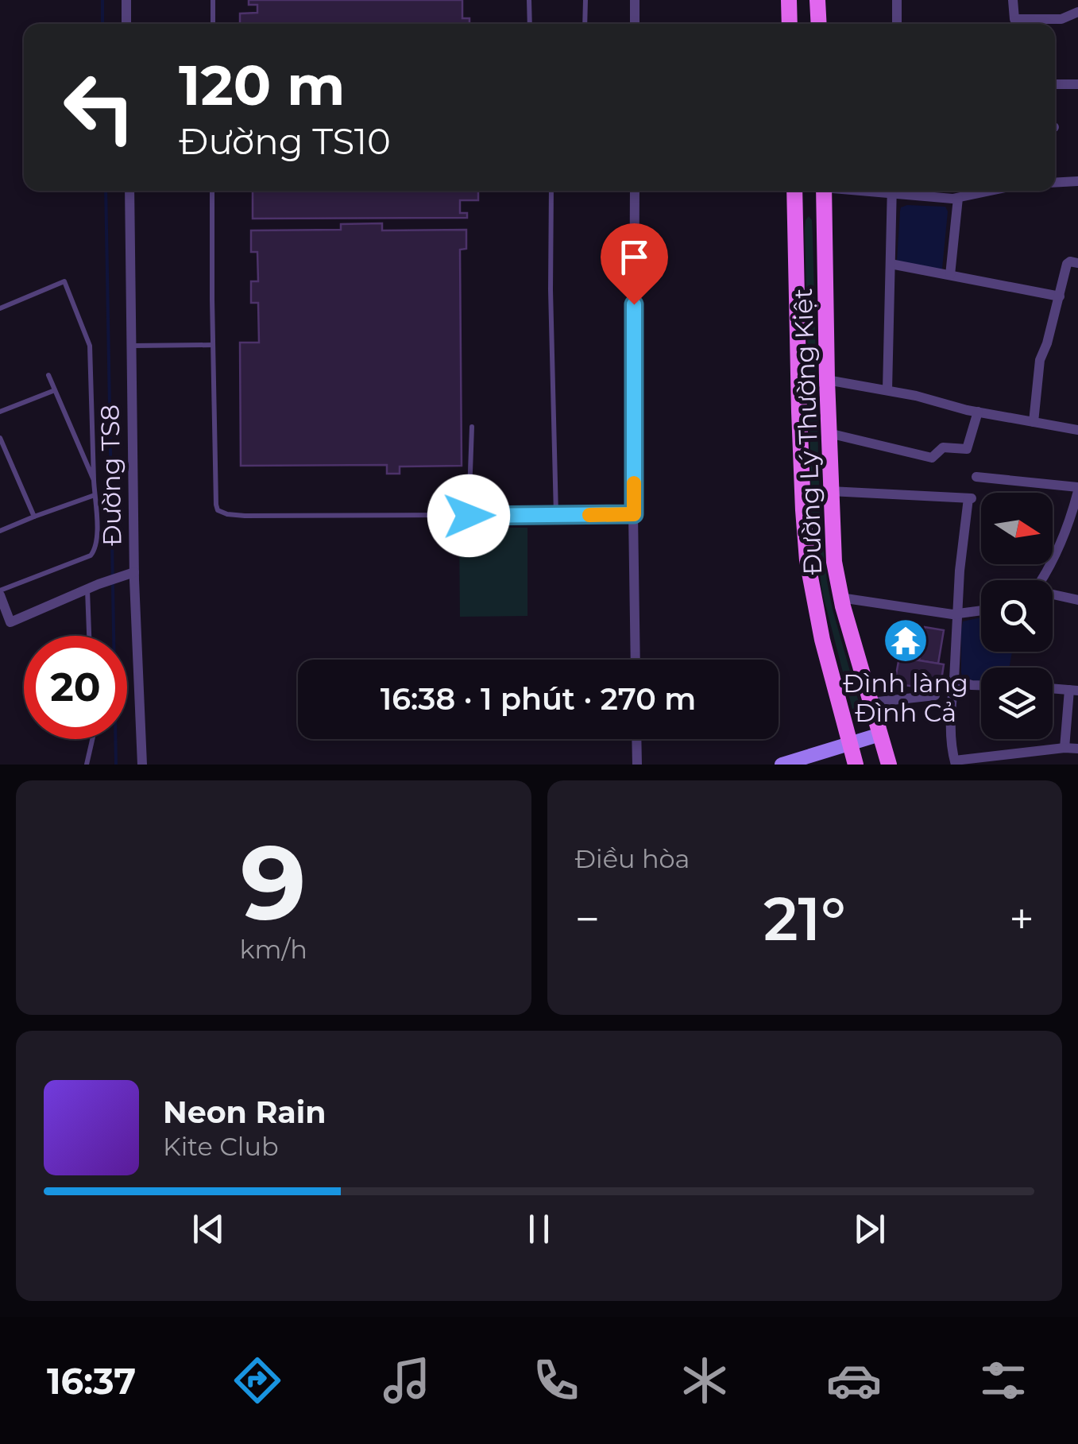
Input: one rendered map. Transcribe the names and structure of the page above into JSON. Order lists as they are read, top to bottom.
{
  "streets": {
    "main road": ["Đường Lý Thường Kiệt"],
    "street": ["Đường TS8"]
  },
  "places": {
    "temple": ["Đình làng Đình Cả"]
  },
  "north": "right",
  "page": {
    "turn": ["120 m", "Đường TS10"],
    "limit": "20",
    "trip": "16:38 · 1 phút · 270 m",
    "tile": [
      ["9", "km/h"],
      "Điều hòa"
    ],
    "heat": ["−", "21°", "+"],
    "song": ["Neon Rain", "Kite Club"],
    "tabs": "16:37"
  }
}
